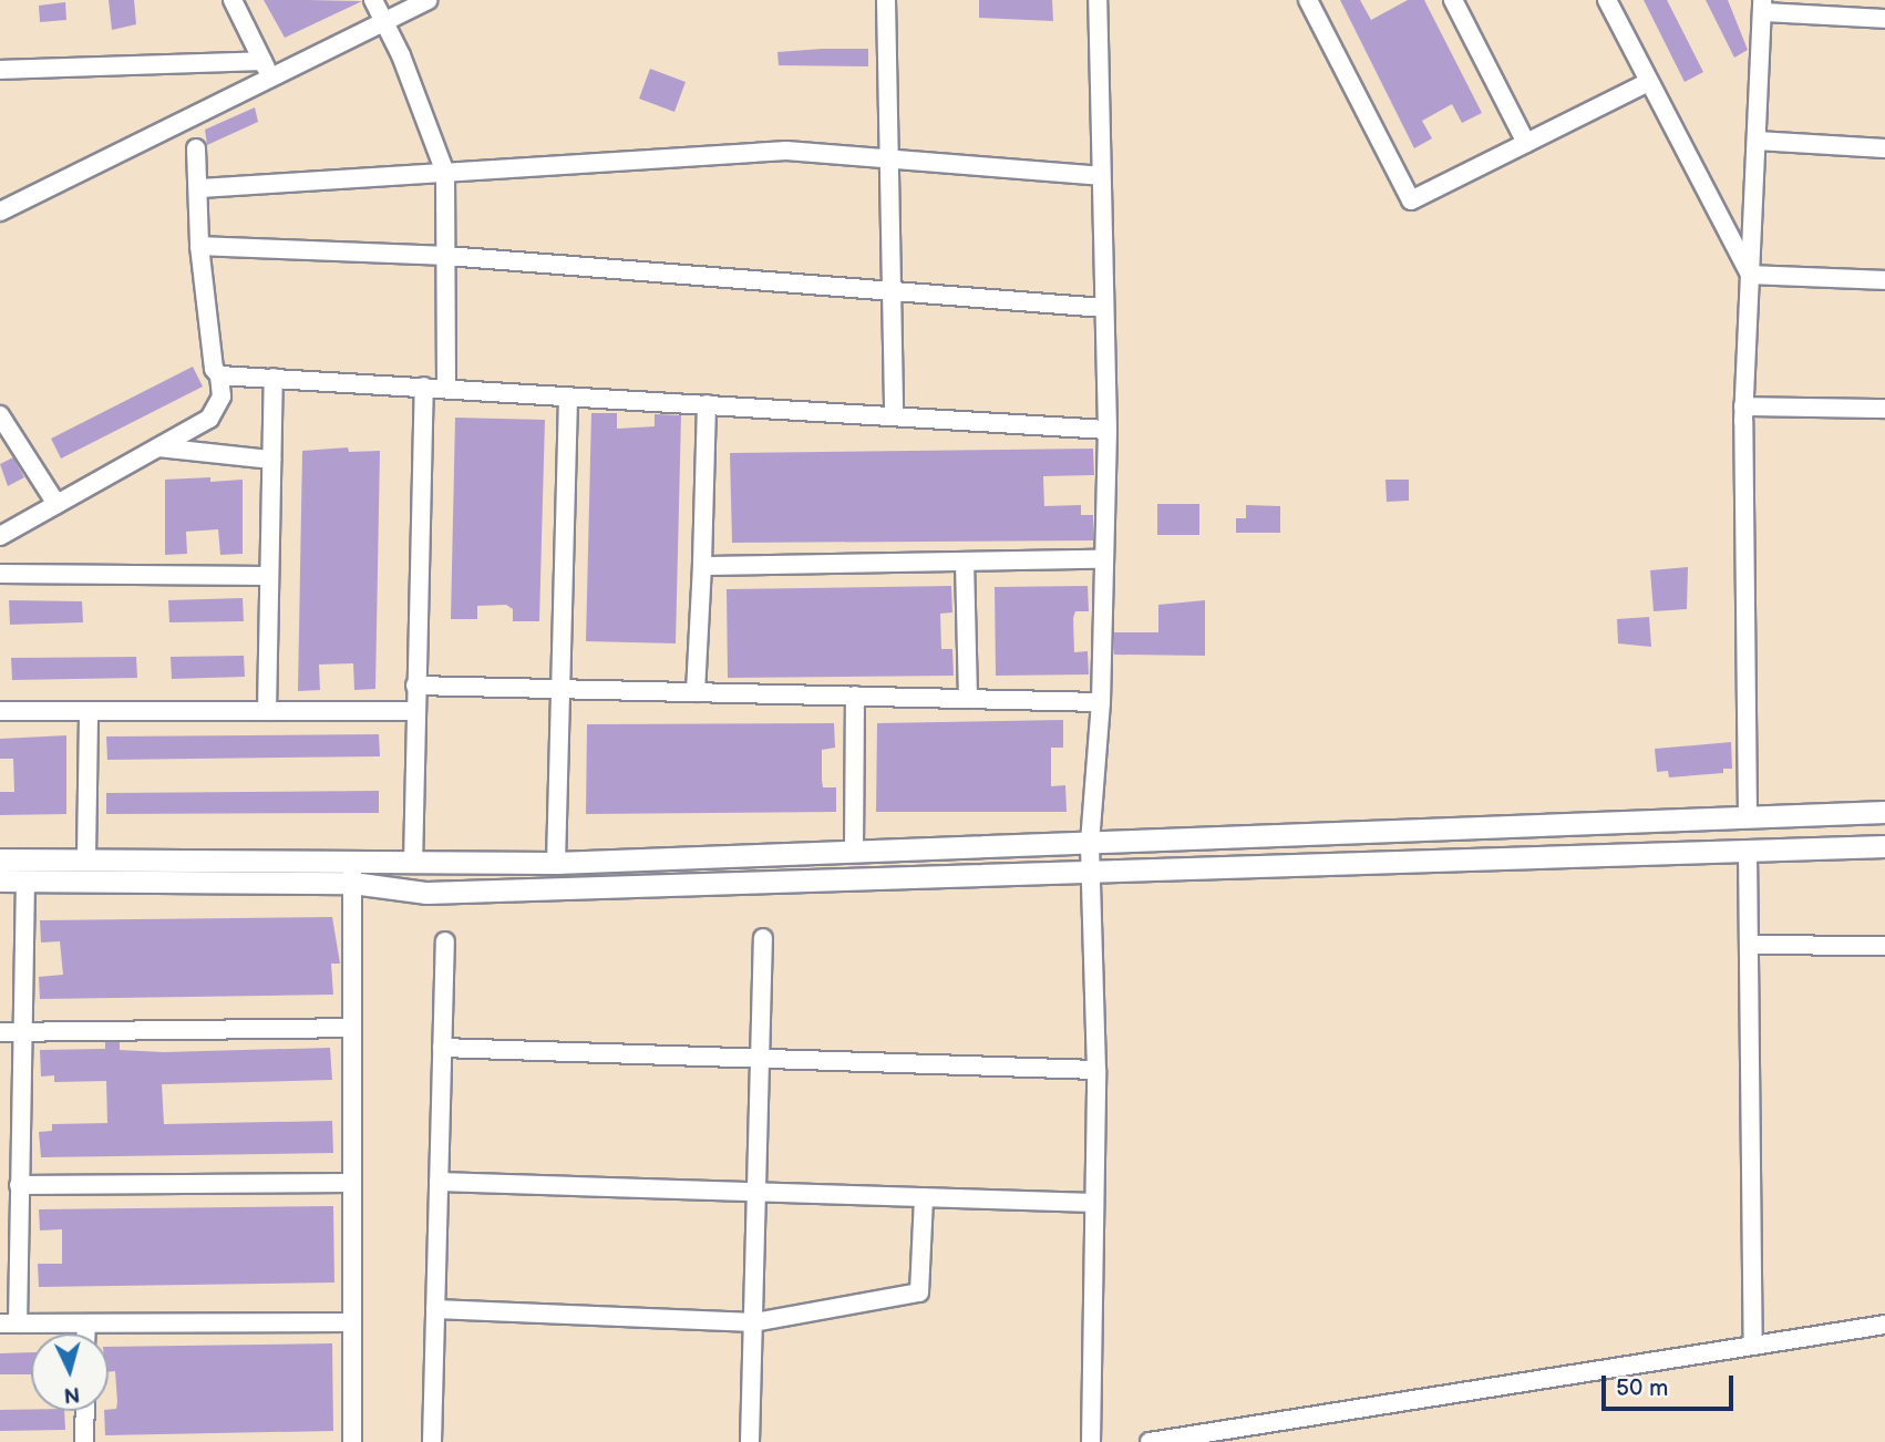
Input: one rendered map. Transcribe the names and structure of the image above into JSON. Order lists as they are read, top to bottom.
{
  "scale_bar": "50 m",
  "north": "bottom"
}
